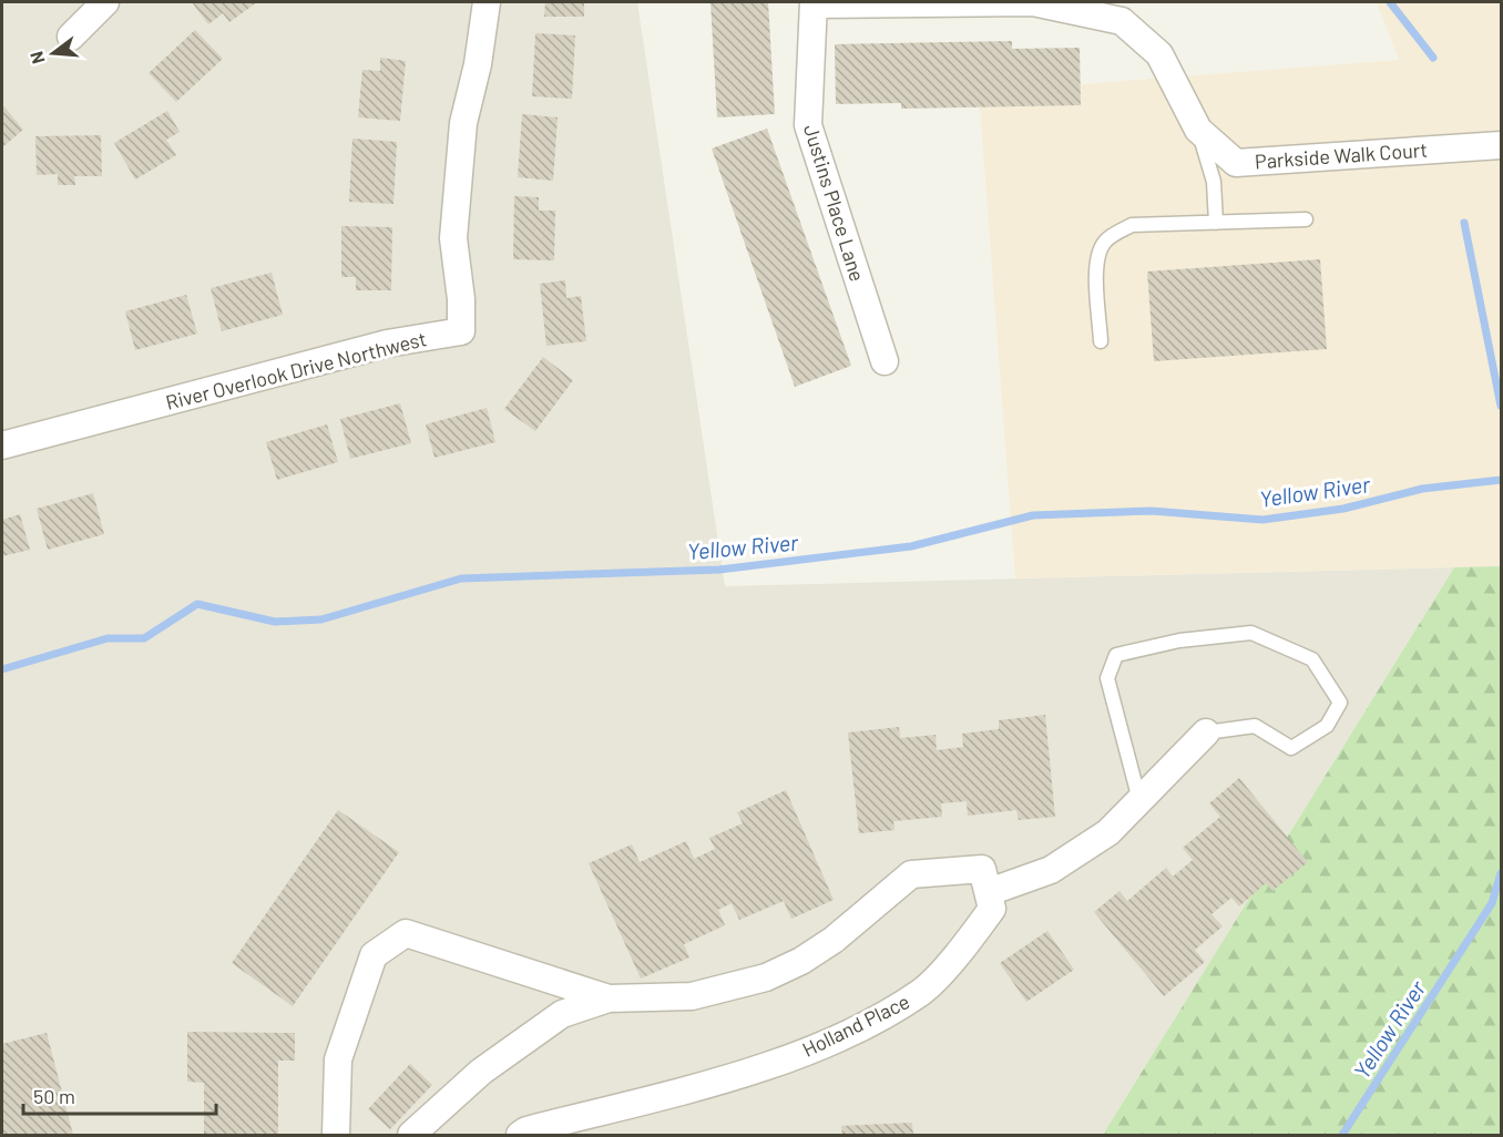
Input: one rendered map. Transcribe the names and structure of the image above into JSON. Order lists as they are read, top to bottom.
{
  "streets": {
    "street": [
      "Parkside Walk Court",
      "Justins Place Lane",
      "River Overlook Drive Northwest",
      "Holland Place"
    ]
  },
  "crossings": [
    ["Parkside Walk Court", "Justins Place Lane"]
  ],
  "water": ["Yellow River"],
  "scale_bar": "50 m",
  "north": "left"
}
